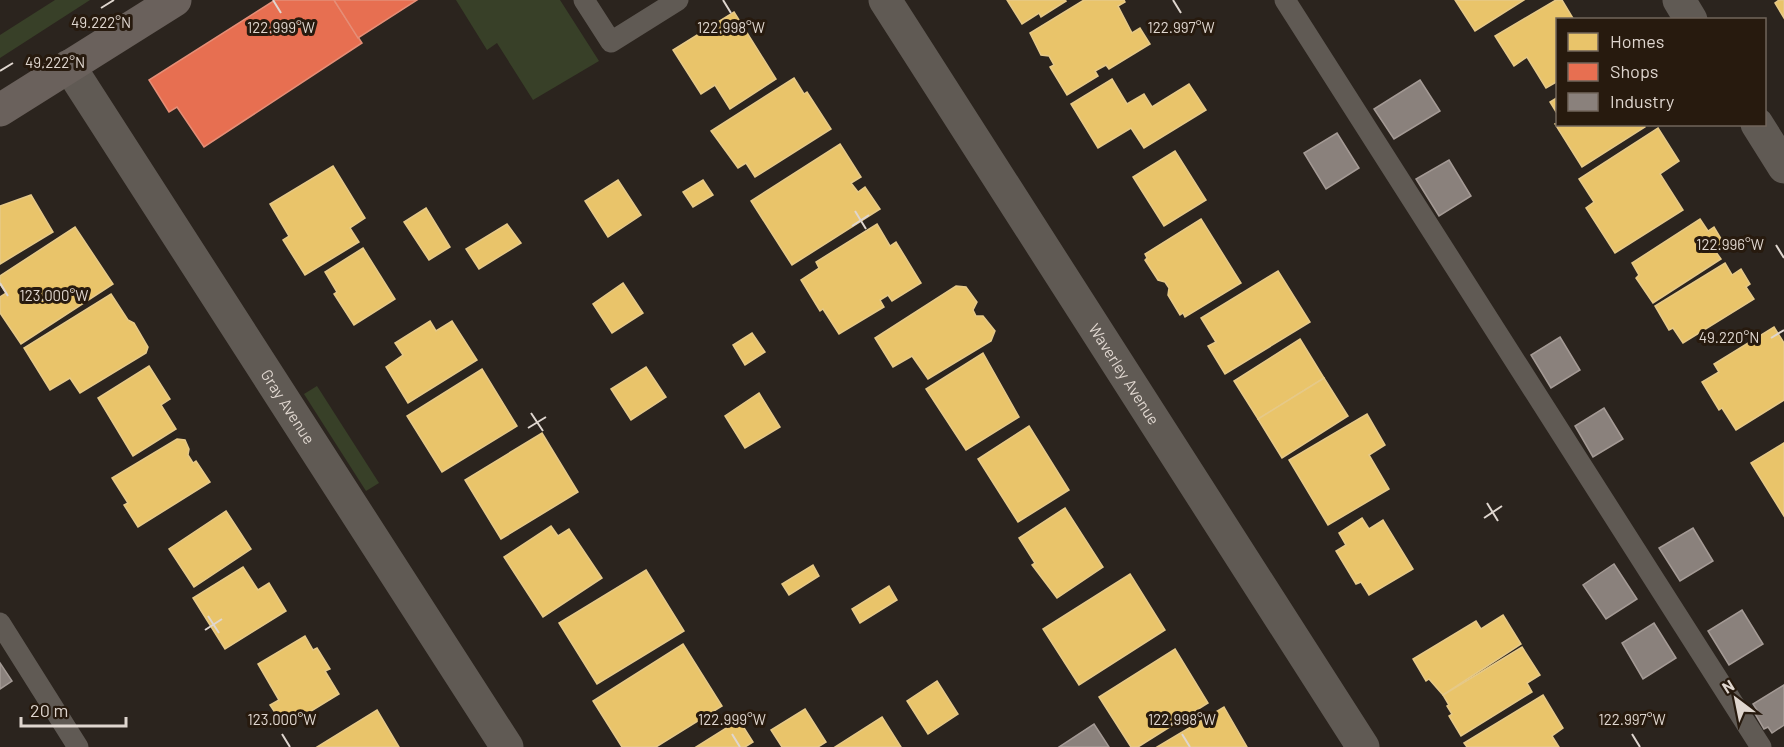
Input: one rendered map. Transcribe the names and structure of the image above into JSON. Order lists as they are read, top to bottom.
{
  "streets": {
    "street": ["Waverley Avenue", "Gray Avenue"]
  },
  "legend": ["Homes", "Shops", "Industry"],
  "scale_bar": "20 m",
  "north": "top left",
  "coordinates": [
    "49.222°N",
    "122.999°W",
    "122.998°W",
    "122.997°W",
    "122.996°W",
    "123.000°W",
    "49.220°N"
  ]
}
